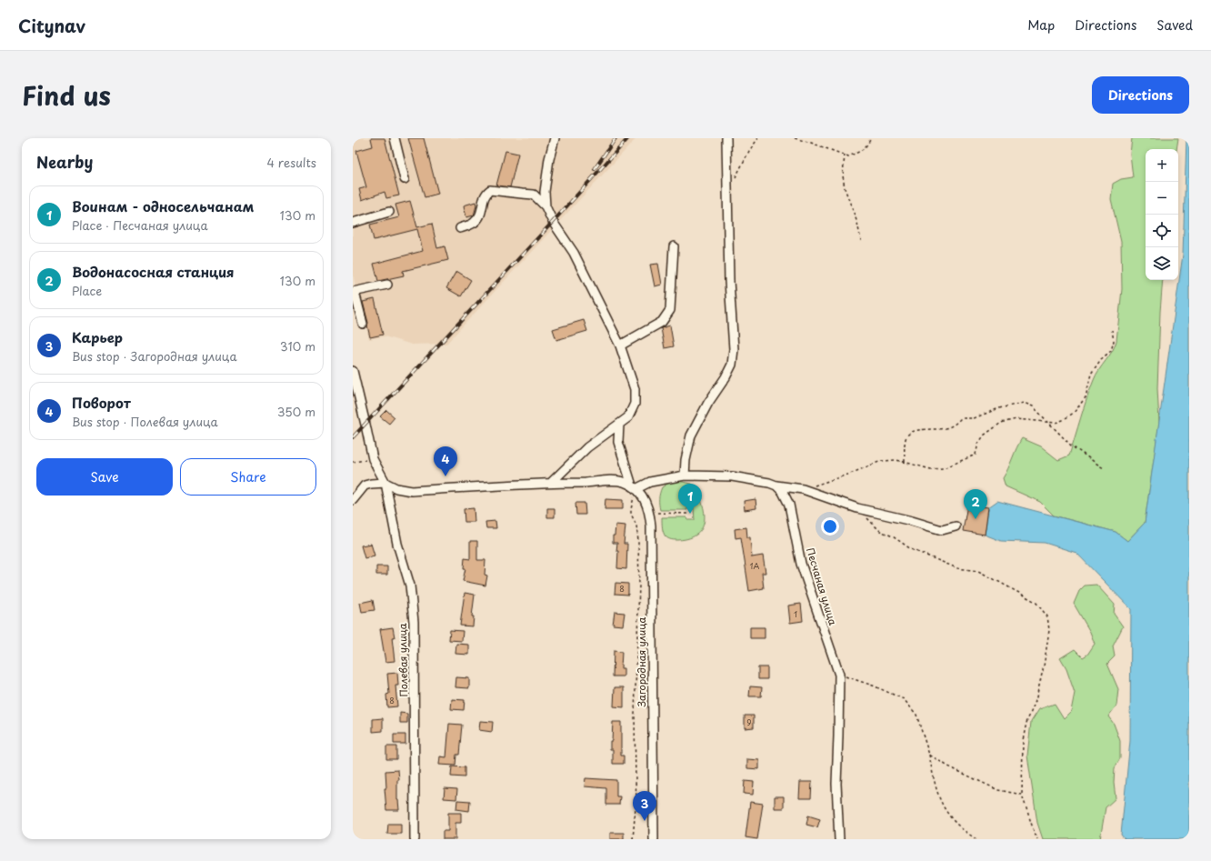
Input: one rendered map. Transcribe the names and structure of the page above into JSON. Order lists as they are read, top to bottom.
{
  "streets": {
    "street": ["Песчаная улица", "Полевая улица", "Загородная улица"]
  },
  "house_numbers": [
    "1А",
    "8",
    "1",
    "8",
    "9"
  ],
  "page": {
    "header": "Citynav",
    "nav": ["Map", "Directions", "Saved"],
    "title": "Find us",
    "buttons": [
      "Directions",
      ["Save", "Share"]
    ],
    "heading": ["Nearby", "4 results"],
    "map_buttons": ["+", "−"],
    "list": [
      {
        "mark": "1",
        "name": "Воинам - односельчанам",
        "note": "Place · Песчаная улица",
        "value": "130 m"
      },
      {
        "mark": "2",
        "name": "Водонасосная станция",
        "note": "Place",
        "value": "130 m"
      },
      {
        "mark": "3",
        "name": "Карьер",
        "note": "Bus stop · Загородная улица",
        "value": "310 m"
      },
      {
        "mark": "4",
        "name": "Поворот",
        "note": "Bus stop · Полевая улица",
        "value": "350 m"
      }
    ],
    "pins": [
      "4",
      "1",
      "2",
      "3"
    ]
  }
}
